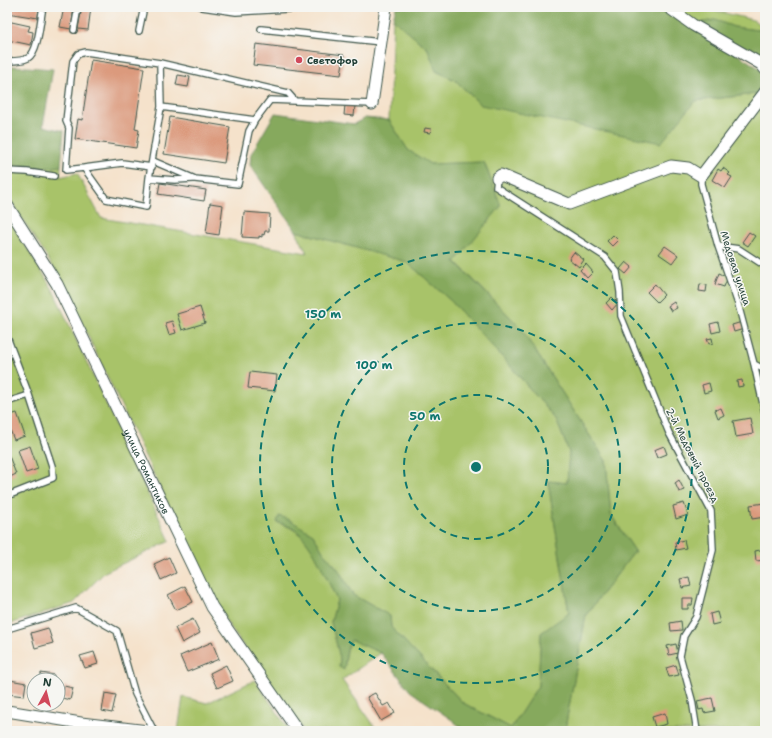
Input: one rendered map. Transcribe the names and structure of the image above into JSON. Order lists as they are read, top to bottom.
{
  "streets": {
    "street": ["улица Романтиков"],
    "lane": ["Медовая улица", "2-й Медовый проезд"]
  },
  "places": ["Светофор"],
  "north": "top",
  "rings": ["150 m", "100 m", "50 m"]
}
